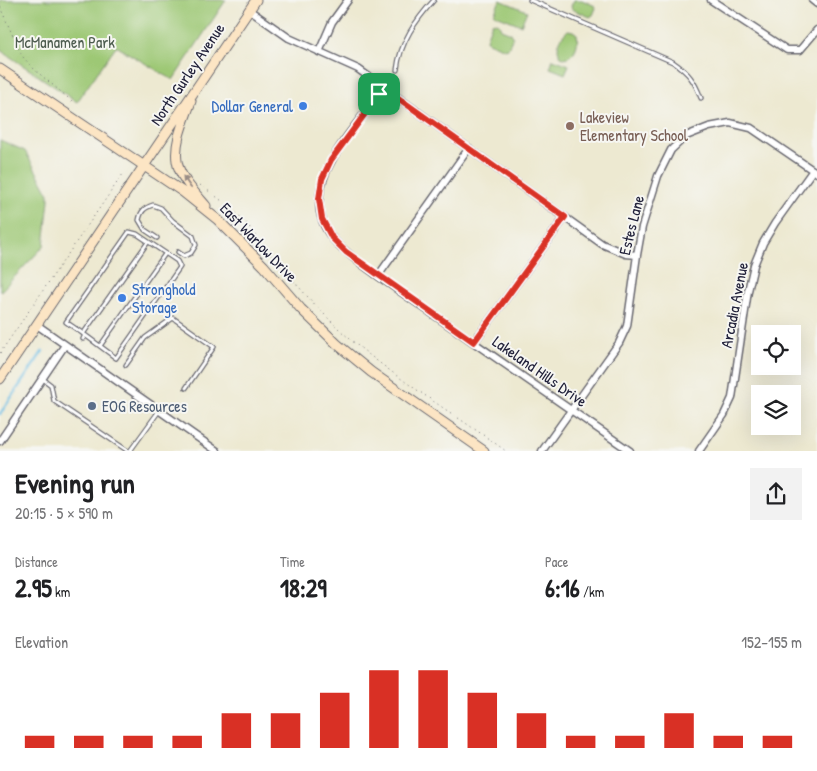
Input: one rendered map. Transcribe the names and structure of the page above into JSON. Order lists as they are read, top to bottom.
{
  "streets": {
    "street": [
      "North Gurley Avenue",
      "Estes Lane",
      "East Warlow Drive",
      "Arcadia Avenue",
      "Lakeland Hills Drive"
    ]
  },
  "crossings": [
    ["North Gurley Avenue", "East Warlow Drive"],
    ["Estes Lane", "Arcadia Avenue"],
    ["Estes Lane", "Lakeland Hills Drive"]
  ],
  "parks": ["McManamen Park"],
  "places": [
    "Dollar General",
    "Lakeview Elementary School",
    "Stronghold Storage",
    "EOG Resources"
  ],
  "page": {
    "heading": ["Evening run", "20:15 · 5 × 590 m"],
    "stats": [
      ["Distance", "2.95 km"],
      ["Time", "18:29"],
      ["Pace", "6:16 /km"]
    ],
    "chart": ["Elevation", "152–155 m"]
  }
}
